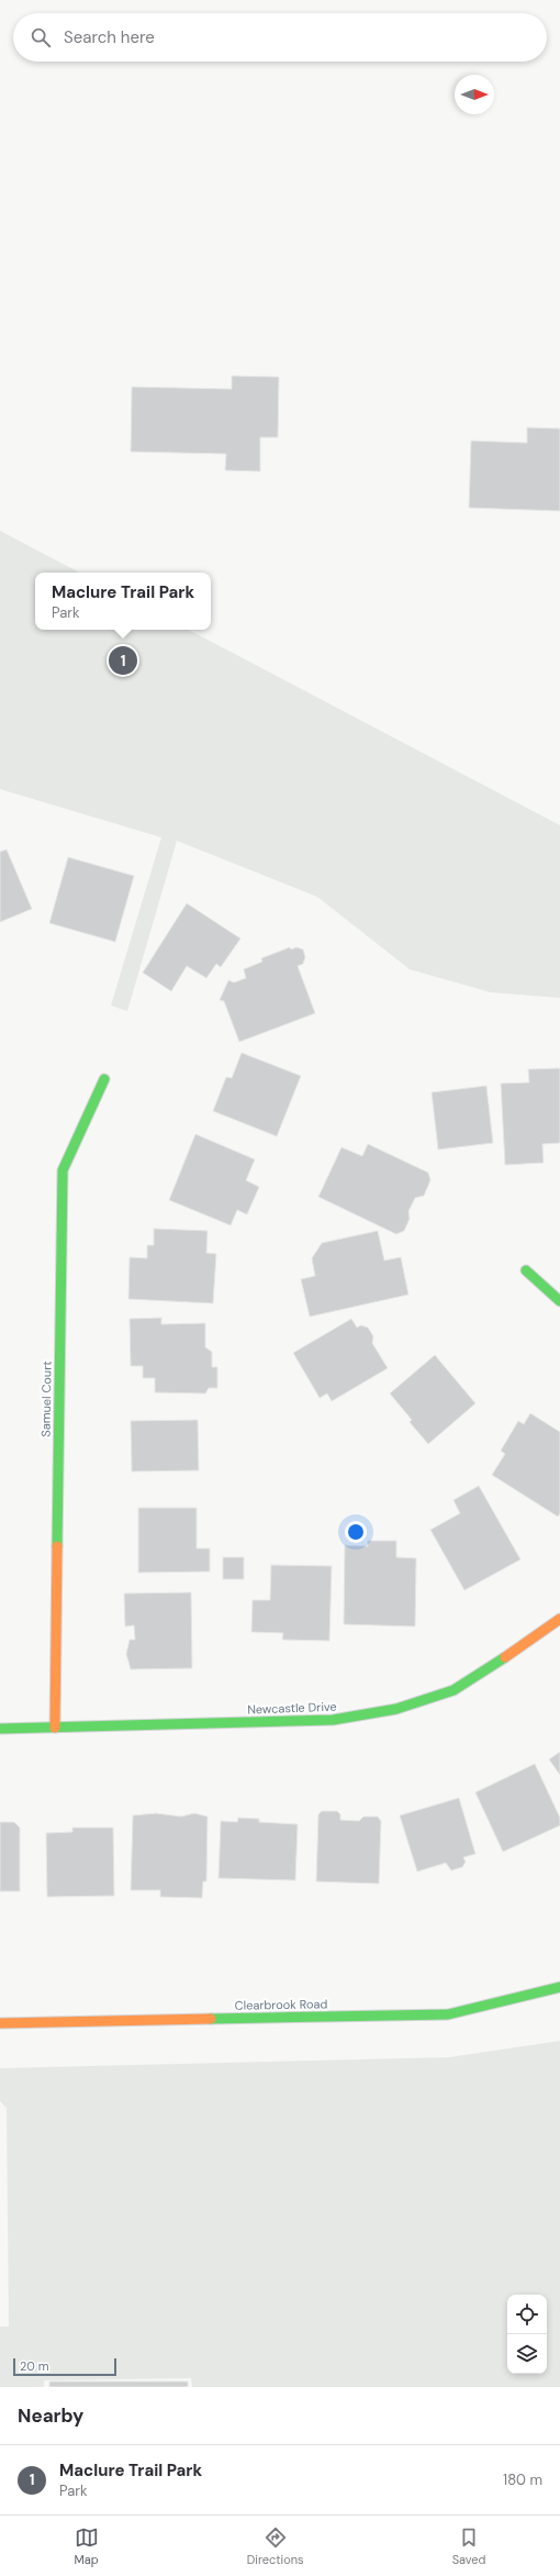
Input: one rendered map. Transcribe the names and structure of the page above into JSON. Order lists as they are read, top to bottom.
{
  "streets": {
    "street": ["Samuel Court", "Newcastle Drive", "Clearbrook Road"]
  },
  "crossings": [
    ["Samuel Court", "Newcastle Drive"]
  ],
  "scale_bar": "20 m",
  "north": "right",
  "page": {
    "search": "Search here",
    "popup": ["Maclure Trail Park", "Park"],
    "pins": "1",
    "scale": "20 m",
    "heading": "Nearby",
    "list": [
      {
        "mark": "1",
        "name": "Maclure Trail Park",
        "note": "Park",
        "value": "180 m"
      }
    ],
    "nav": ["Map", "Directions", "Saved"]
  }
}
